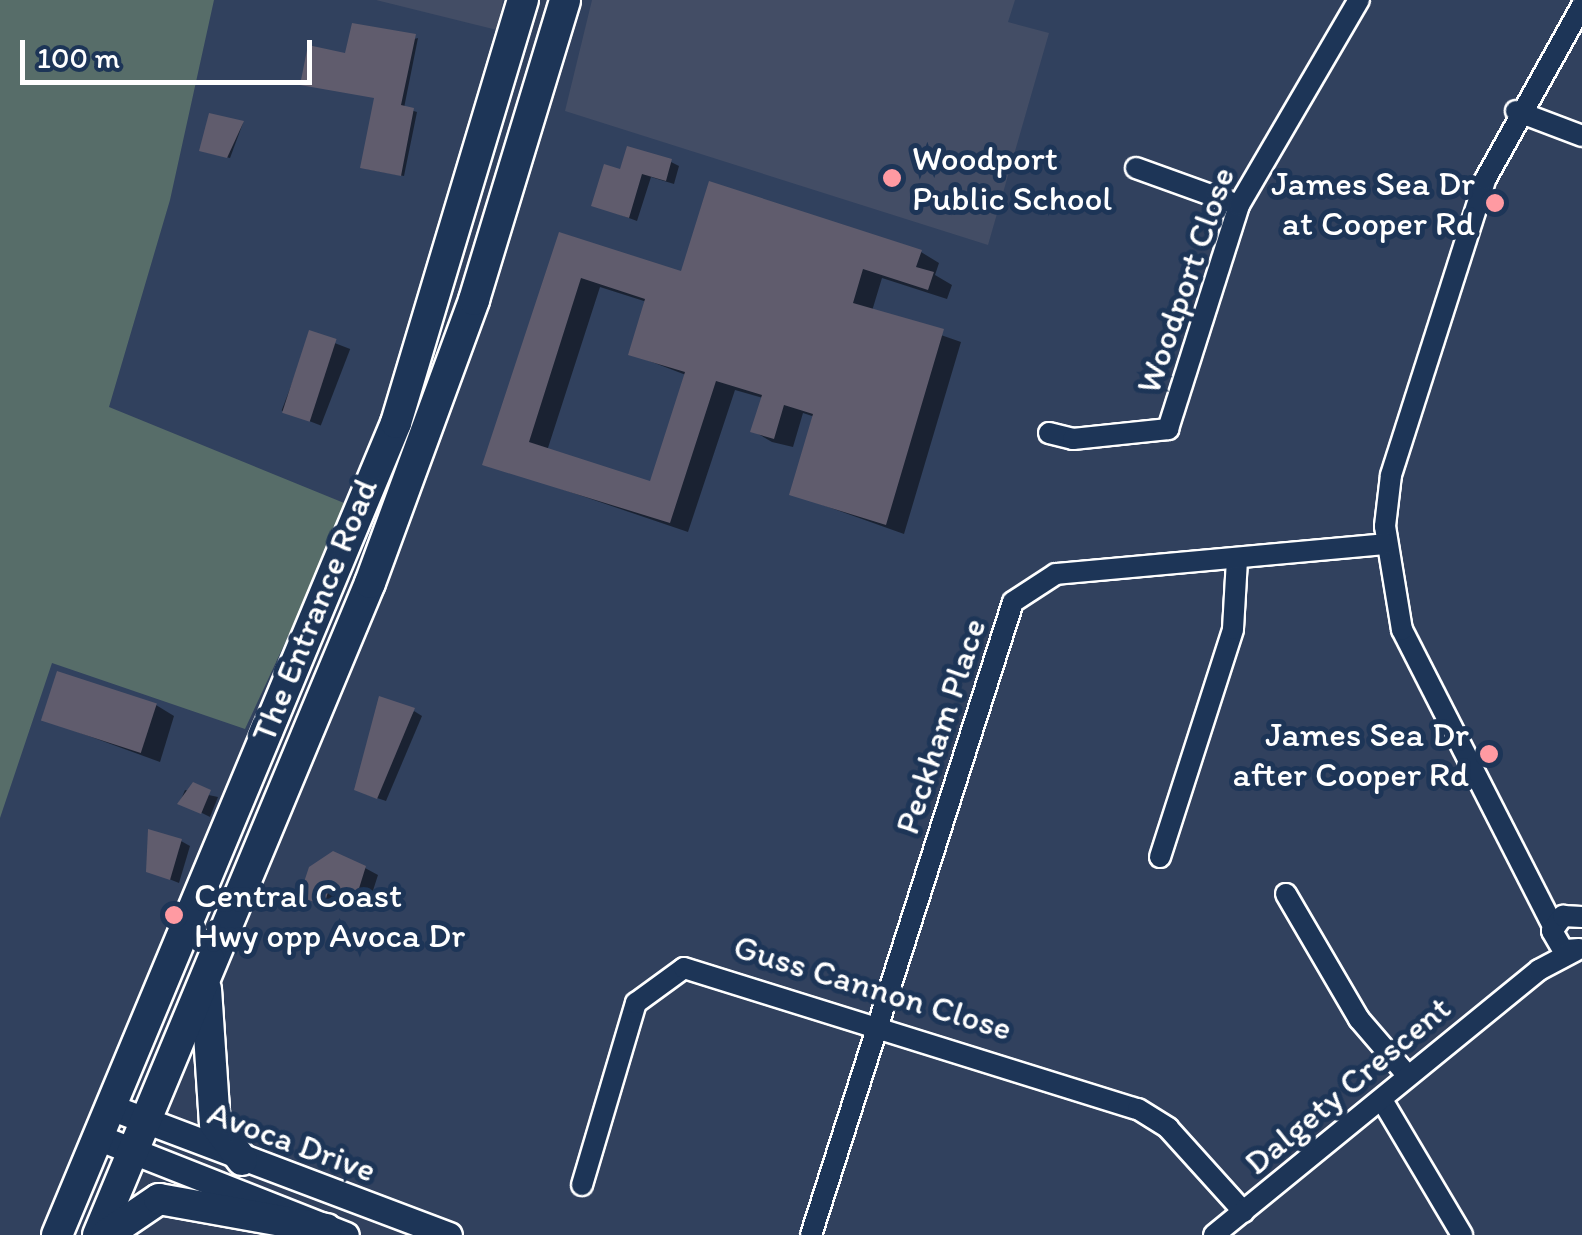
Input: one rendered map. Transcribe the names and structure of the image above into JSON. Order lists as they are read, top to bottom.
{
  "streets": {
    "highway": ["The Entrance Road"],
    "main road": ["Avoca Drive"],
    "street": [
      "Woodport Close",
      "Peckham Place",
      "Guss Cannon Close",
      "Dalgety Crescent"
    ]
  },
  "crossings": [
    ["The Entrance Road", "Avoca Drive"],
    ["Peckham Place", "Guss Cannon Close"],
    ["Guss Cannon Close", "Dalgety Crescent"]
  ],
  "places": [
    "Woodport Public School",
    "James Sea Dr at Cooper Rd",
    "James Sea Dr after Cooper Rd",
    "Central Coast Hwy opp Avoca Dr"
  ],
  "scale_bar": "100 m"
}
